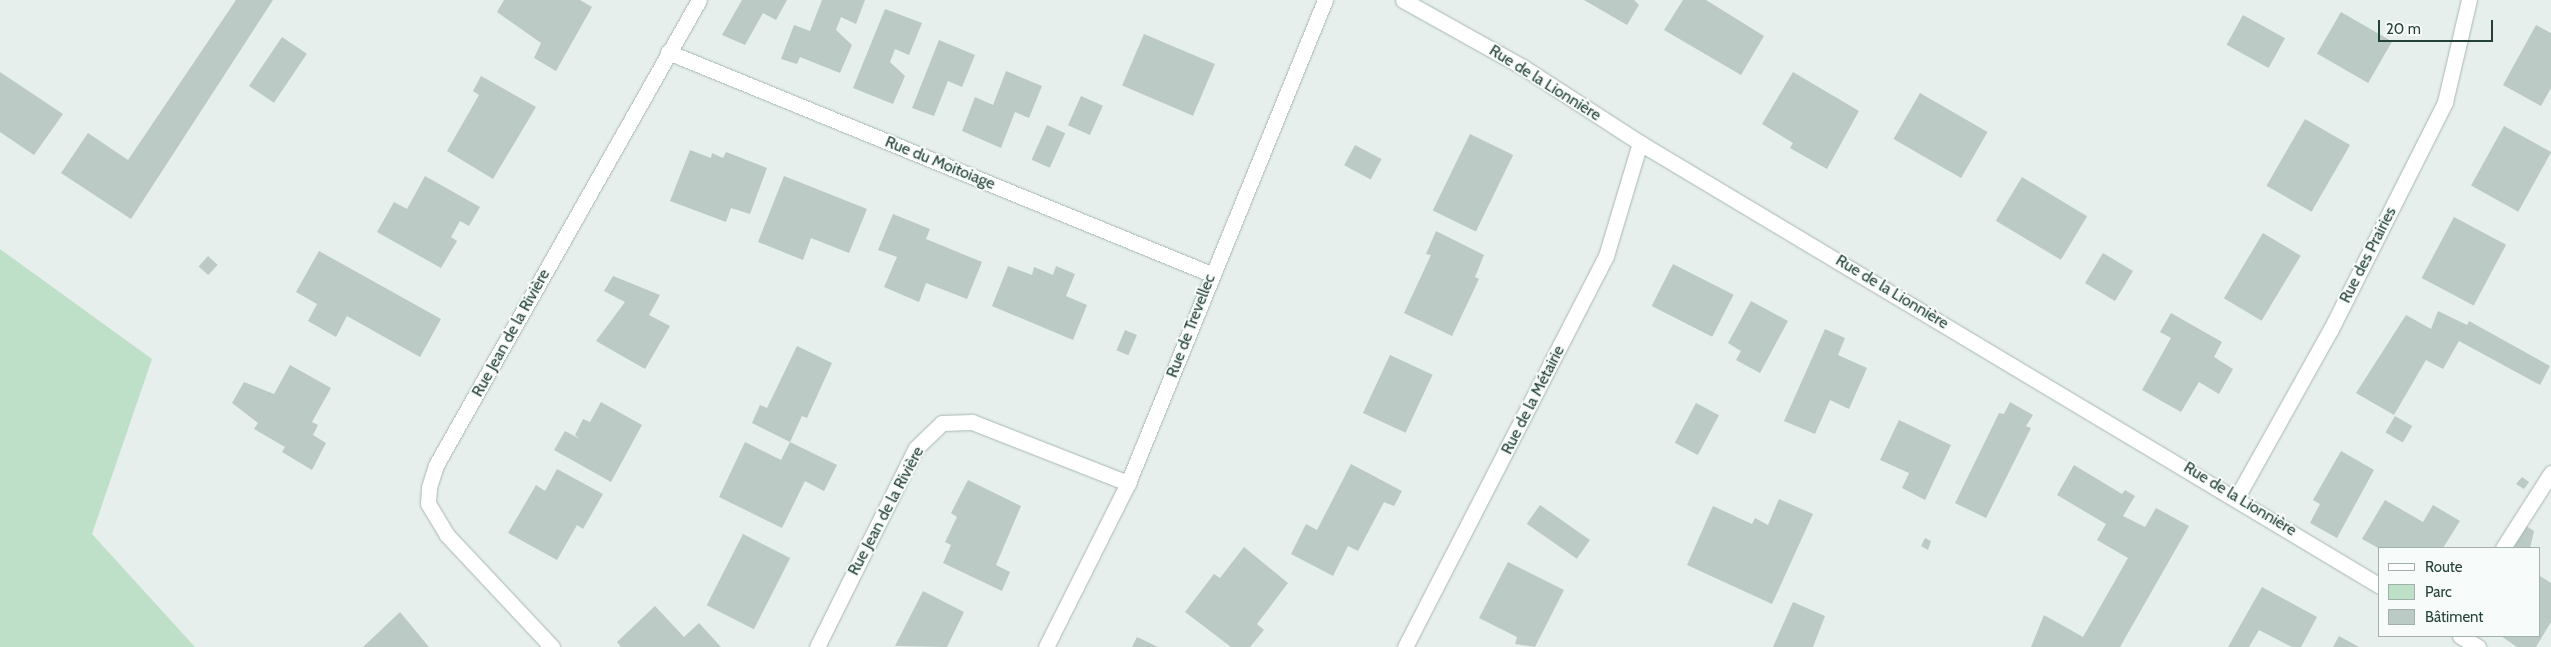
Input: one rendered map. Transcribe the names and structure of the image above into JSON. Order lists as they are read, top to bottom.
{
  "streets": {
    "street": [
      "Rue de la Lionnière",
      "Rue du Moitoiage",
      "Rue des Prairies",
      "Rue de Trevellec",
      "Rue Jean de la Rivière",
      "Rue de la Métairie"
    ]
  },
  "crossings": [
    ["Rue de la Lionnière", "Rue des Prairies"],
    ["Rue de la Lionnière", "Rue de la Métairie"],
    ["Rue du Moitoiage", "Rue de Trevellec"],
    ["Rue du Moitoiage", "Rue Jean de la Rivière"],
    ["Rue de Trevellec", "Rue Jean de la Rivière"]
  ],
  "legend": ["Route", "Parc", "Bâtiment"],
  "scale_bar": "20 m"
}
